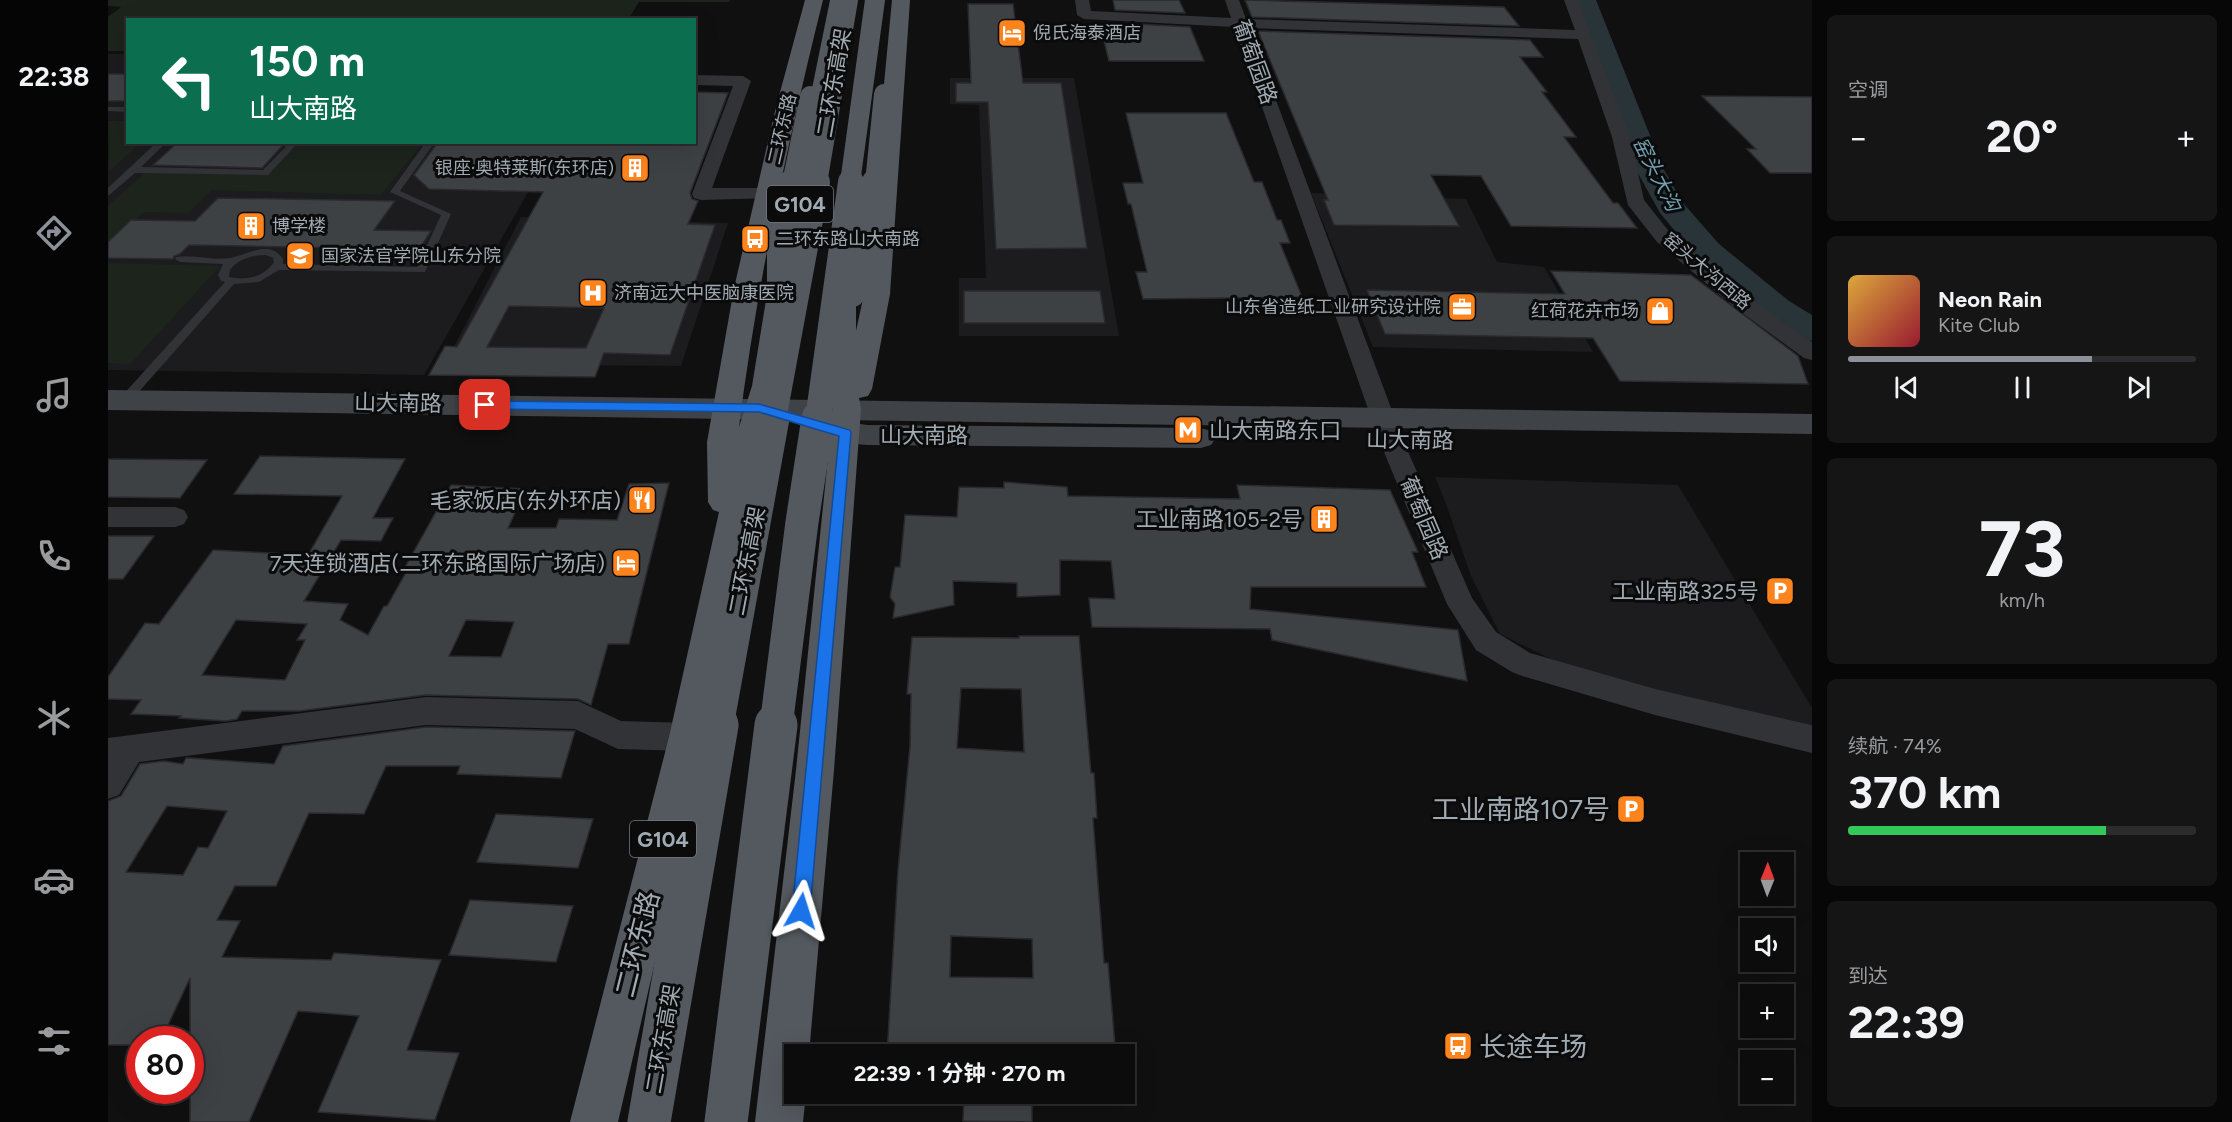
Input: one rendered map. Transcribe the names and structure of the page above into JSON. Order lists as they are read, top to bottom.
{
  "streets": {
    "highway": ["二环东高架", "二环东路", "G104"],
    "main road": ["山大南路"],
    "street": ["葡萄园路", "窑头大沟西路"]
  },
  "crossings": [
    ["葡萄园路", "山大南路"],
    ["二环东高架", "二环东路"],
    ["二环东高架", "G104"],
    ["二环东高架", "山大南路"],
    ["二环东路", "山大南路"],
    ["G104", "山大南路"]
  ],
  "water": ["窑头大沟"],
  "places": {
    "hotel": ["倪氏海泰酒店", "7天连锁酒店(二环东路国际广场店)"],
    "building": ["银座·奥特莱斯(东环店)", "博学楼", "工业南路105-2号"],
    "bus stop": ["二环东路山大南路", "长途车场"],
    "school or university": ["国家法官学院山东分院"],
    "hospital": ["济南远大中医脑康医院"],
    "office": ["山东省造纸工业研究设计院"],
    "shop": ["红荷花卉市场"],
    "metro station": ["山大南路东口"],
    "restaurant": ["毛家饭店(东外环店)"],
    "parking": ["工业南路325号", "工业南路107号"]
  },
  "north": "top",
  "page": {
    "tabs": "22:38",
    "tile": [
      "空调",
      ["73", "km/h"],
      ["续航 · 74%", "370 km"],
      ["到达", "22:39"]
    ],
    "turn": ["150 m", "山大南路"],
    "heat": ["−", "20°", "+"],
    "song": ["Neon Rain", "Kite Club"],
    "map_buttons": ["+", "−"],
    "limit": "80",
    "trip": "22:39 · 1 分钟 · 270 m"
  }
}
